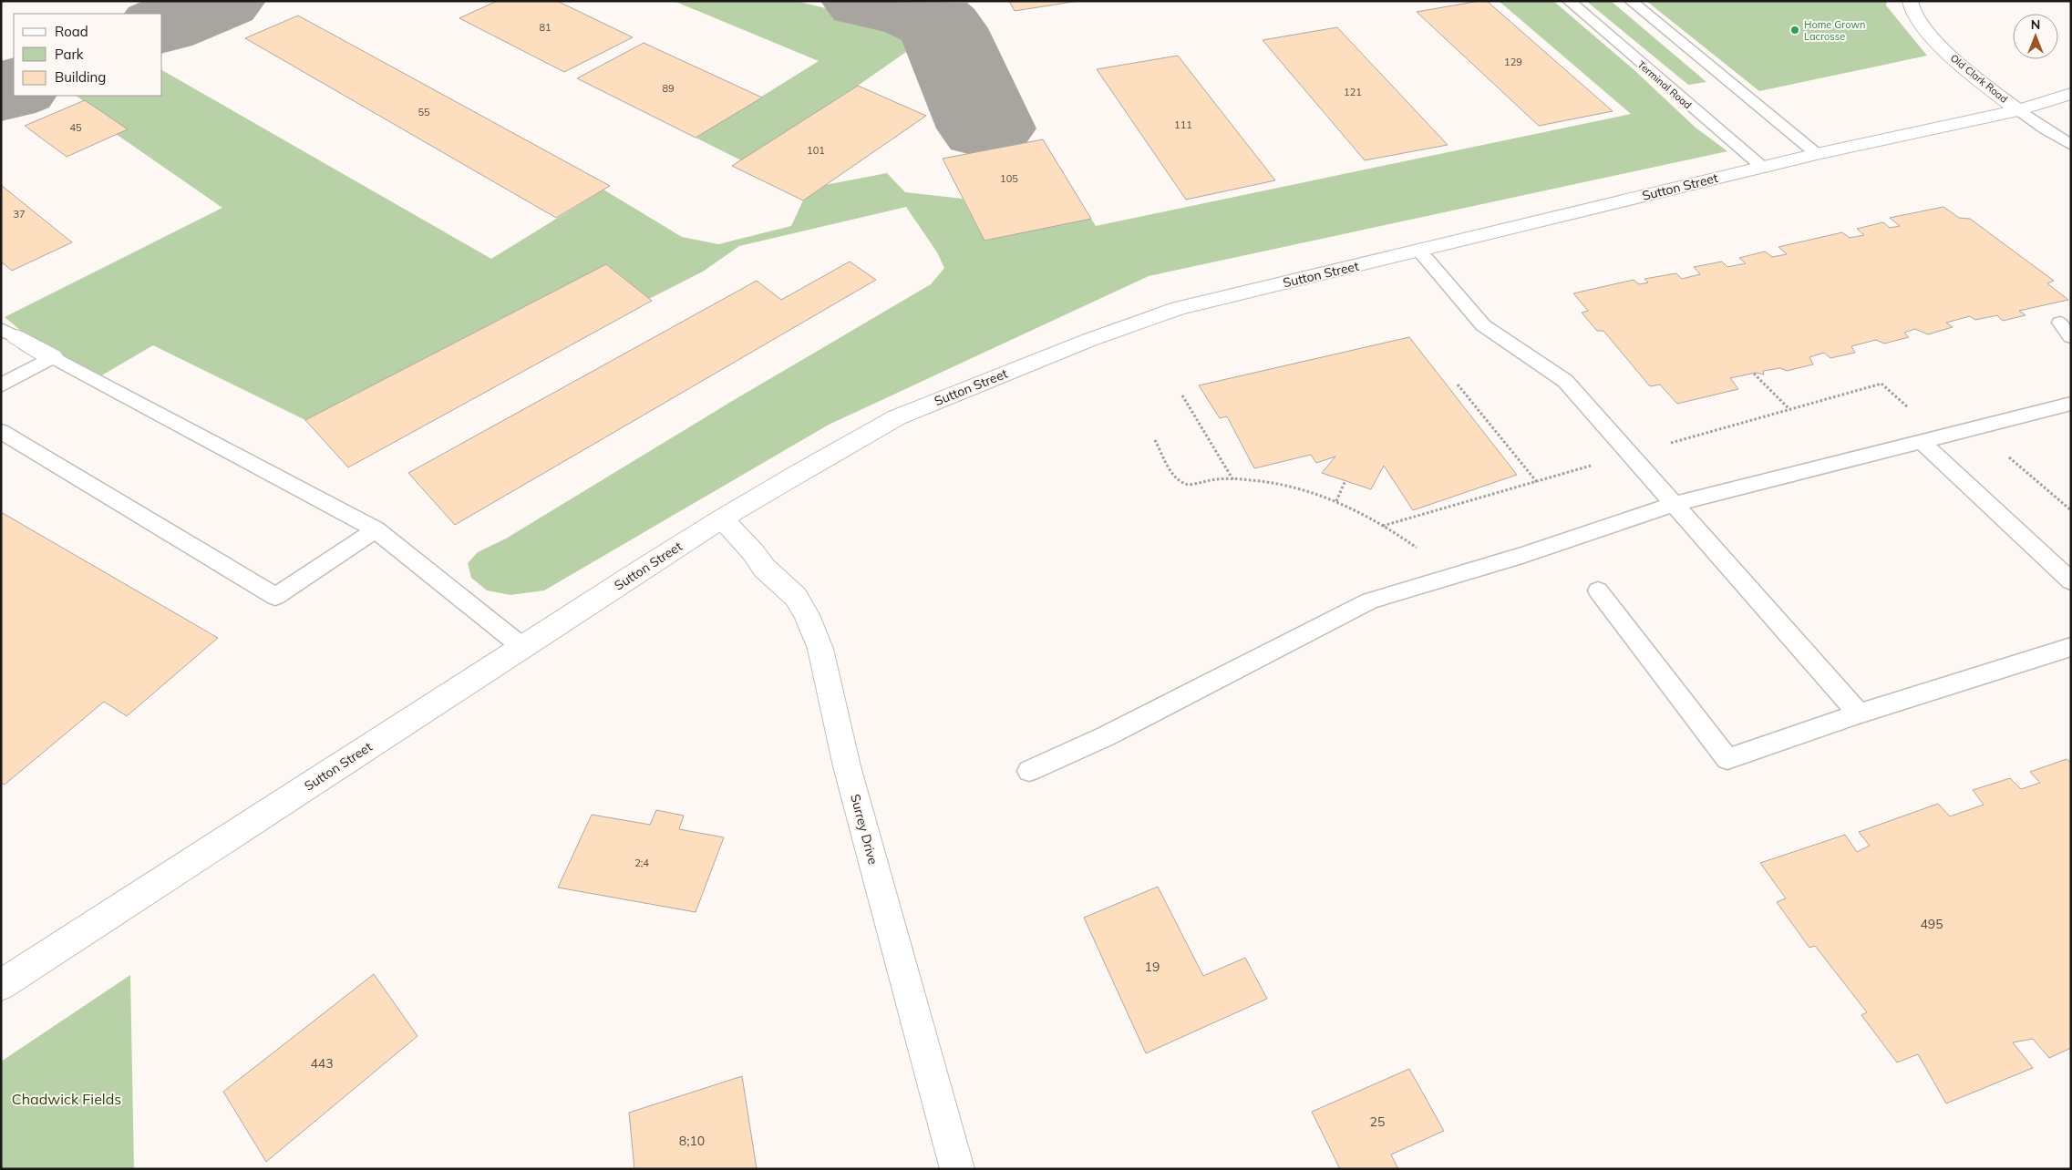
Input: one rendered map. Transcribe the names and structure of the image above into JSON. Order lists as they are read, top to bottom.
{
  "streets": {
    "main road": ["Old Clark Road", "Sutton Street", "Surrey Drive"],
    "lane": ["Terminal Road"]
  },
  "crossings": [
    ["Old Clark Road", "Sutton Street"],
    ["Terminal Road", "Sutton Street"],
    ["Sutton Street", "Surrey Drive"]
  ],
  "parks": ["Chadwick Fields"],
  "places": ["Home Grown Lacrosse"],
  "house_numbers": [
    "81",
    "129",
    "89",
    "121",
    "55",
    "111",
    "45",
    "101",
    "105",
    "37",
    "2;4",
    "495",
    "19",
    "443",
    "25",
    "8;10"
  ],
  "legend": ["Road", "Park", "Building"],
  "north": "top"
}
